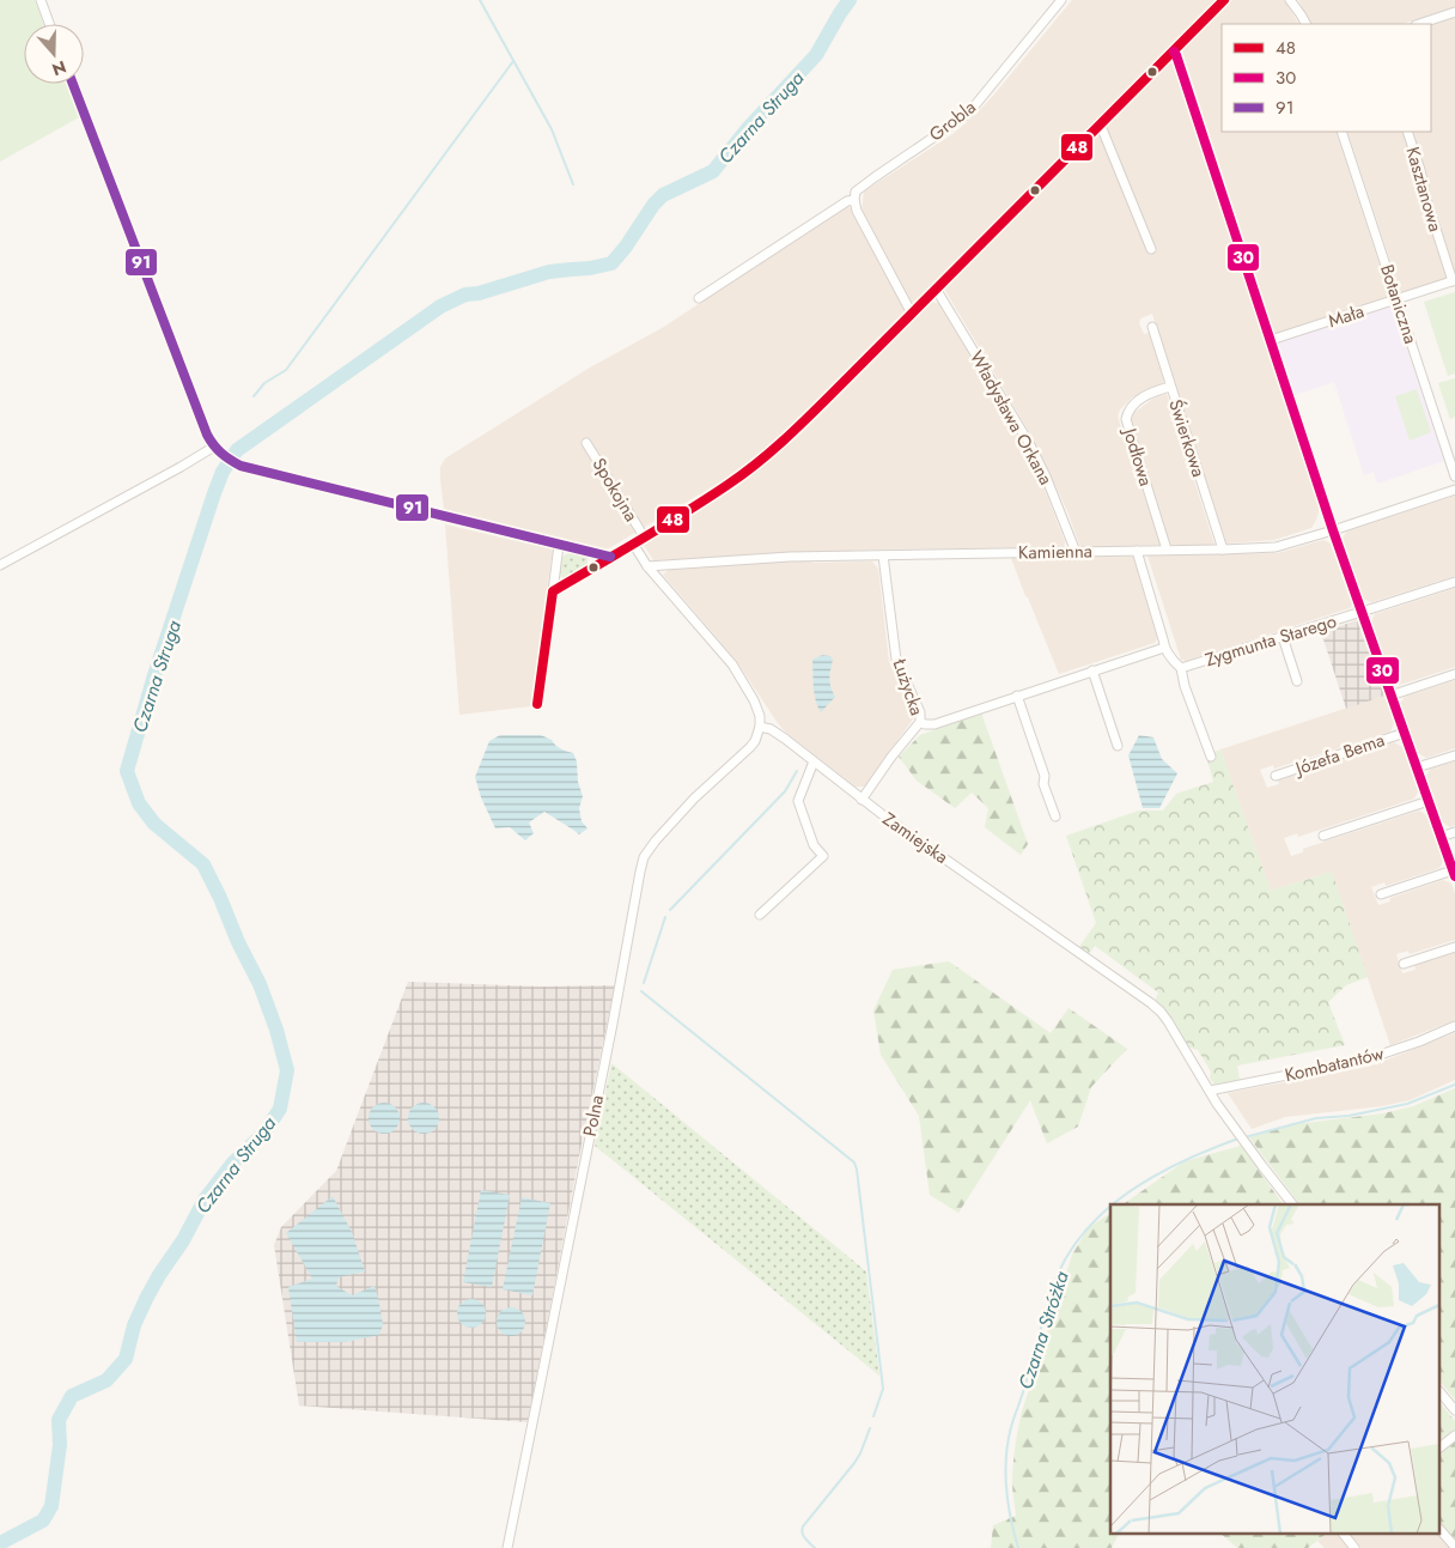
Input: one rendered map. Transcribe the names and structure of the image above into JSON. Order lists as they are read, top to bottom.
{
  "streets": {
    "street": [
      "Grobla",
      "Kasztanowa",
      "Botaniczna",
      "Mała",
      "Władysława Orkana",
      "Świerkowa",
      "Jodłowa",
      "Spokojna",
      "Kamienna",
      "Zygmunta Starego",
      "Łużycka",
      "Józefa Bema",
      "Zamiejska",
      "Kombatantów",
      "Polna"
    ]
  },
  "crossings": [
    ["Kasztanowa", "Mała"],
    ["Botaniczna", "Mała"],
    ["Władysława Orkana", "Kamienna"],
    ["Świerkowa", "Jodłowa"],
    ["Świerkowa", "Kamienna"],
    ["Jodłowa", "Kamienna"],
    ["Kamienna", "Zygmunta Starego"],
    ["Kamienna", "Łużycka"],
    ["Łużycka", "Zamiejska"],
    ["Zamiejska", "Kombatantów"],
    ["Zamiejska", "Polna"]
  ],
  "water": ["Czarna Struga", "Czarna Stróżka"],
  "lines": ["transit line 48", "transit line 30", "transit line 91"],
  "legend": ["48", "30", "91"],
  "north": "bottom"
}
